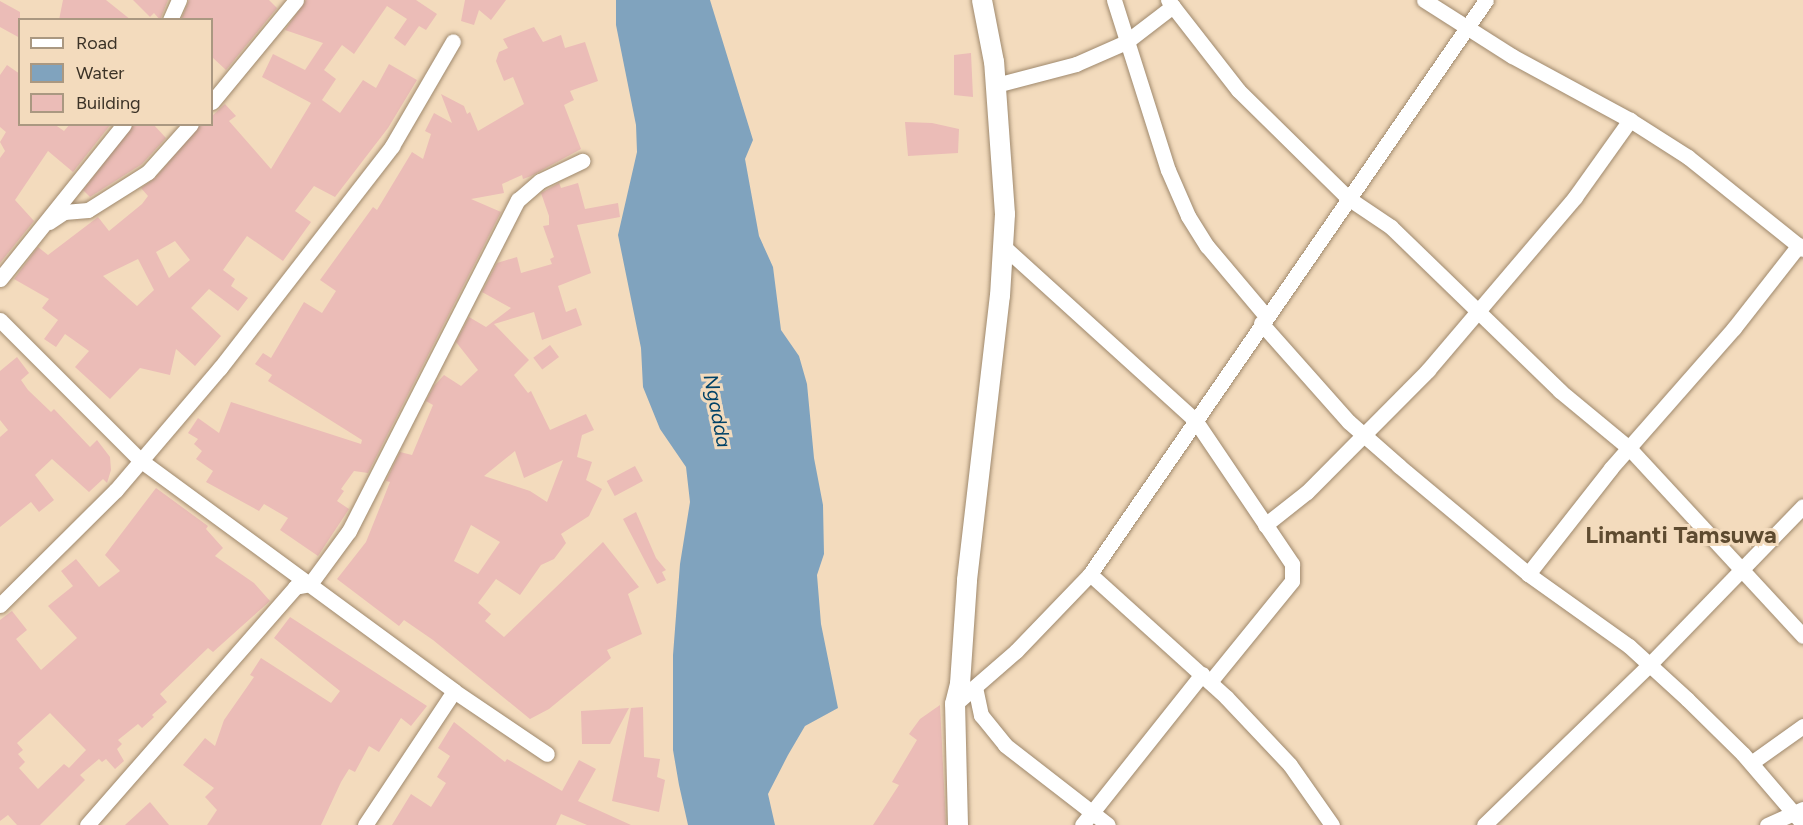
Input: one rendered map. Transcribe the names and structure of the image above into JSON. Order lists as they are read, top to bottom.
{
  "districts": ["Limanti Tamsuwa"],
  "water": ["Ngadda"],
  "legend": ["Road", "Water", "Building"]
}
